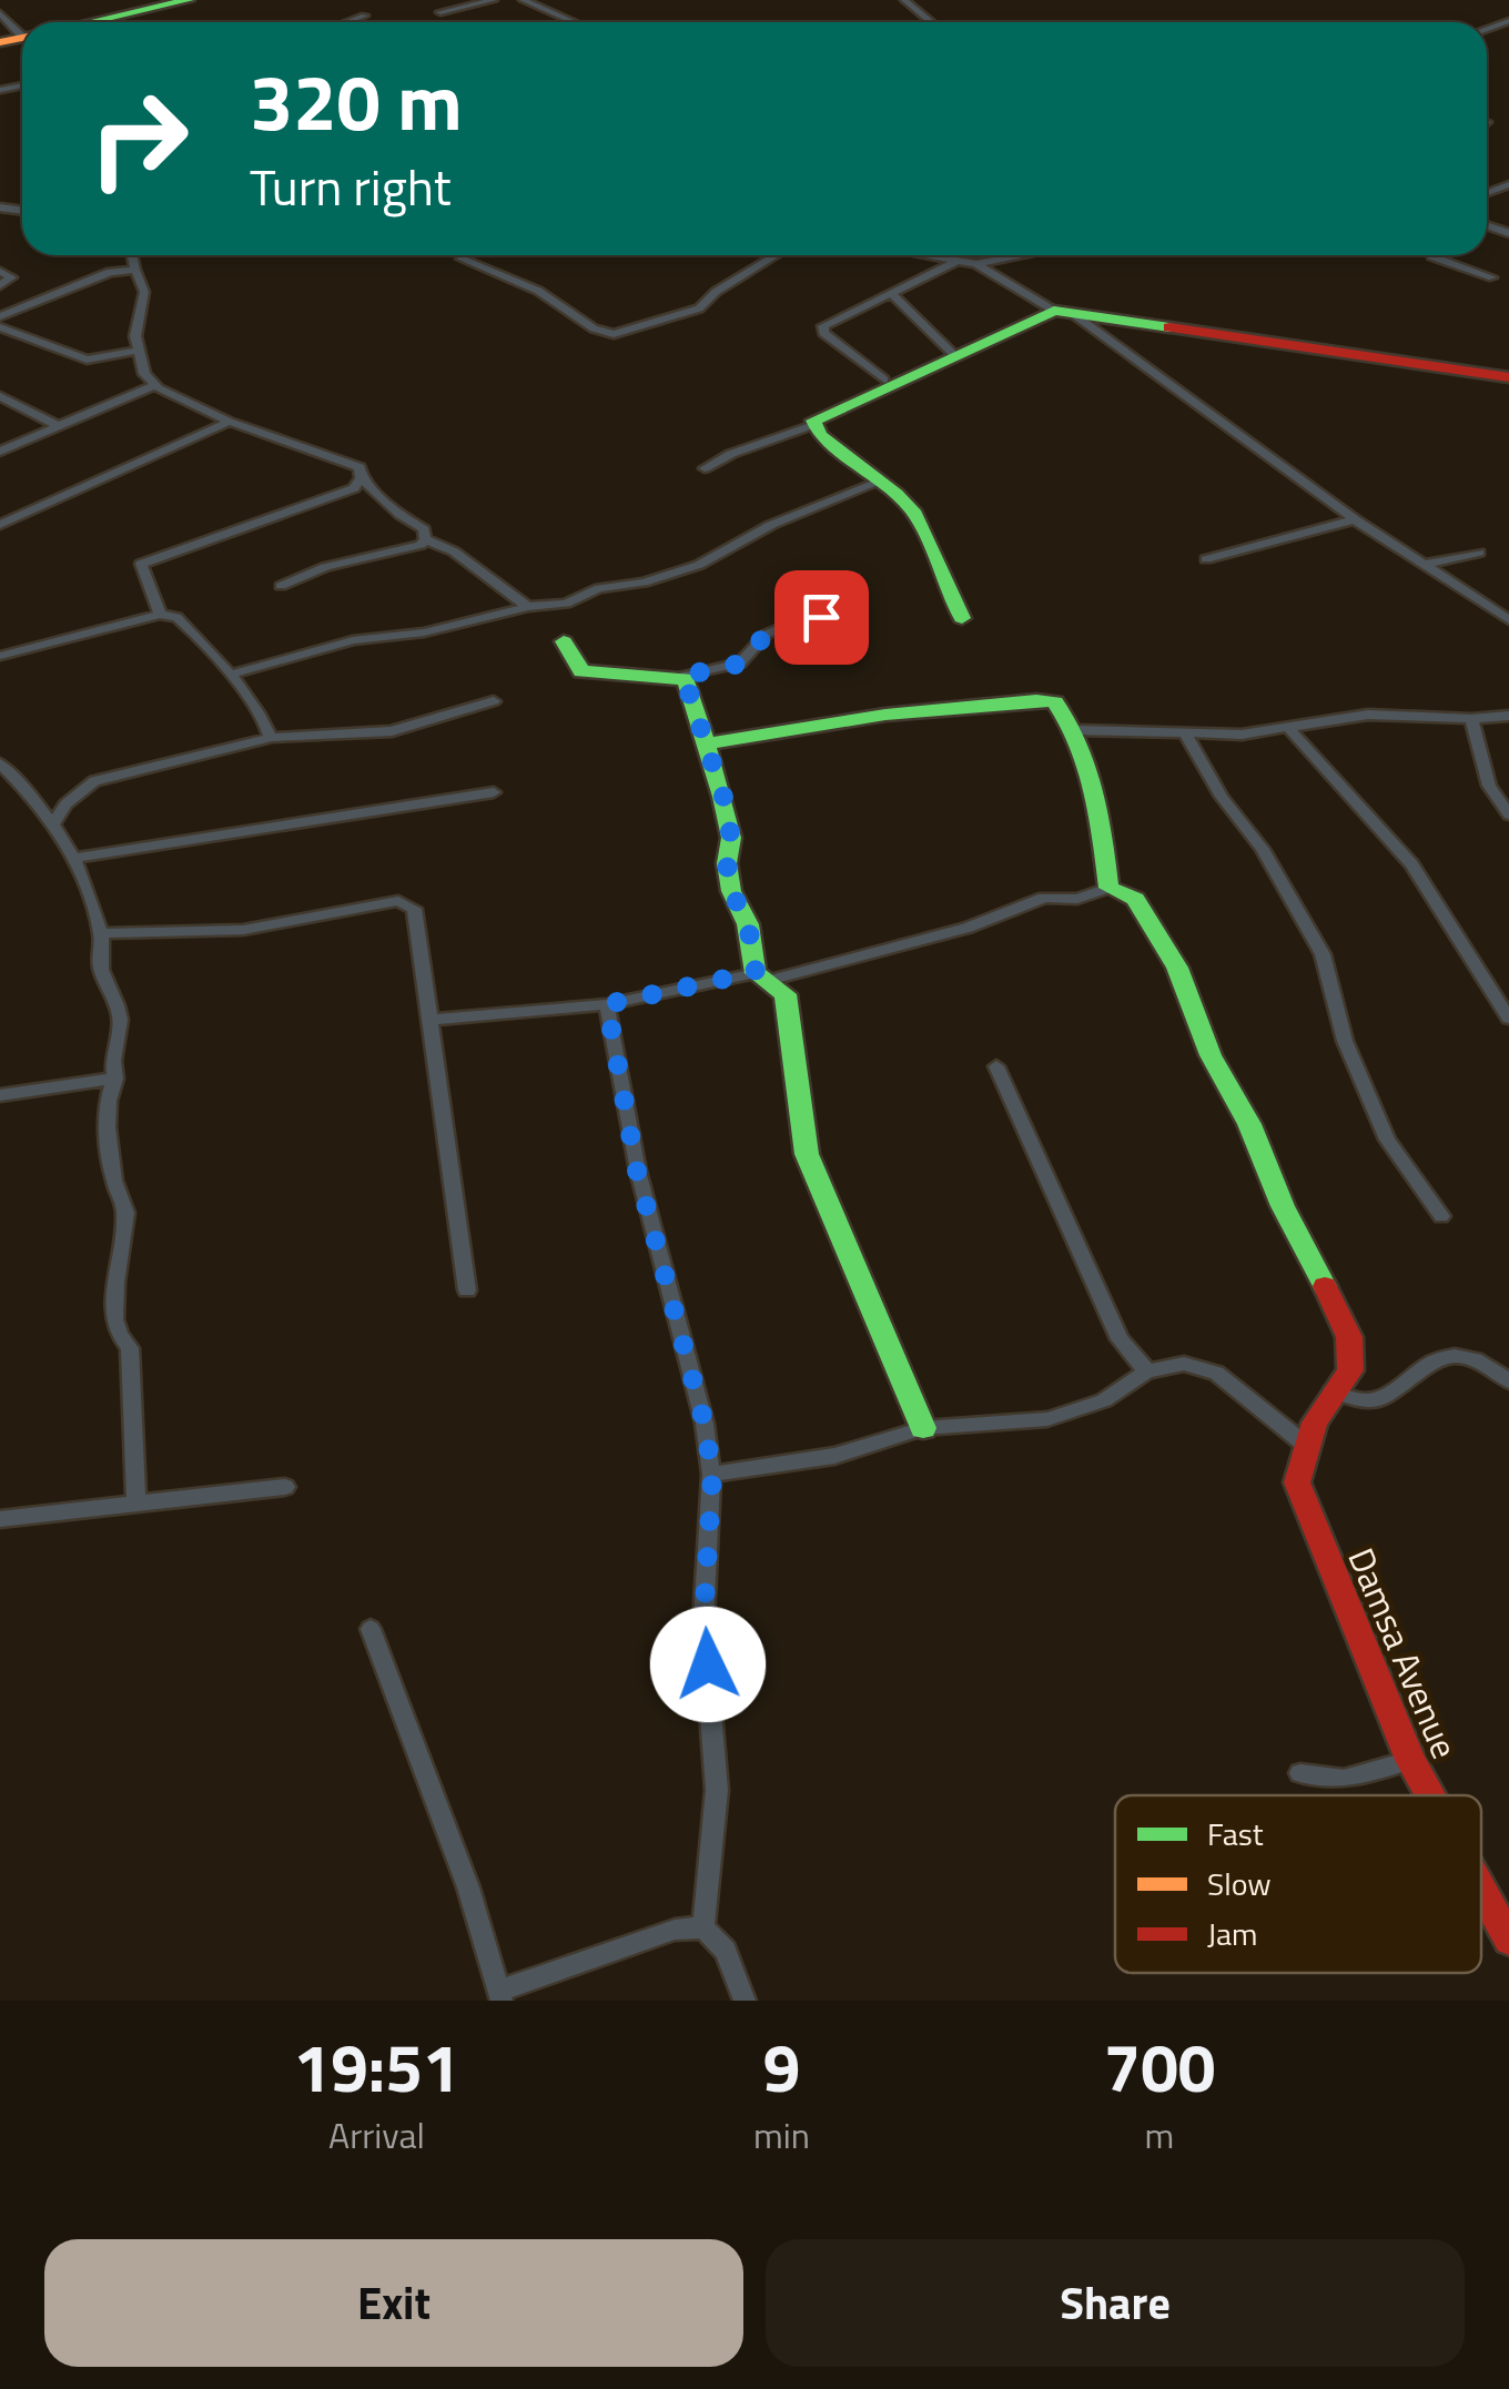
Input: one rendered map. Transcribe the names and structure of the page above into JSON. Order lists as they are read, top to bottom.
{
  "streets": {
    "main road": ["Damsa Avenue"]
  },
  "legend": ["Fast", "Slow", "Jam"],
  "page": {
    "turn": ["320 m", "Turn right"],
    "eta": [
      "19:51",
      "Arrival",
      "9",
      "min",
      "700",
      "m"
    ],
    "buttons": ["Exit", "Share"]
  }
}
